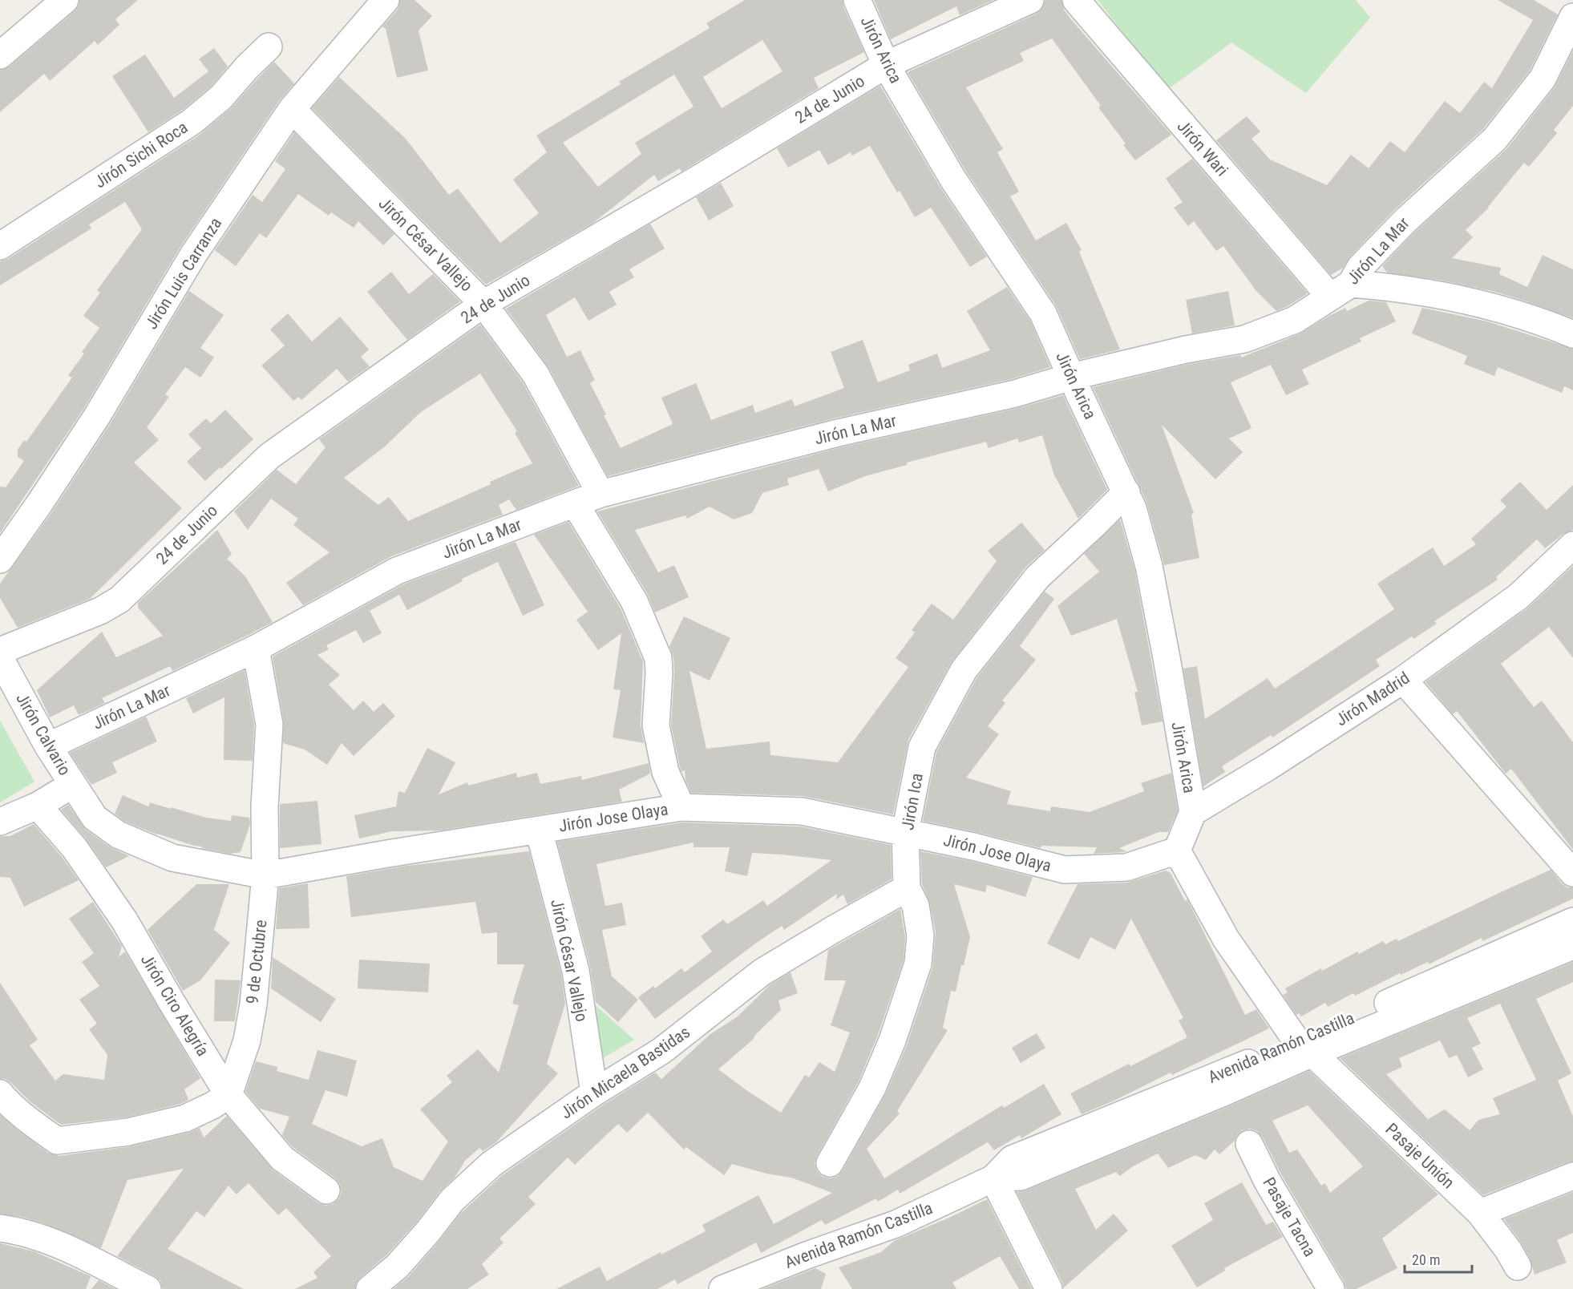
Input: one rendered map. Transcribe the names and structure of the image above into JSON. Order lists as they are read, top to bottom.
{
  "streets": {
    "street": [
      "Jirón Arica",
      "24 de Junio",
      "Jirón Wari",
      "Jirón Sichi Roca",
      "Jirón César Vallejo",
      "Jirón La Mar",
      "Jirón Luis Carranza",
      "Jirón Madrid",
      "Jirón Calvario",
      "Jirón Ica",
      "Jirón Jose Olaya",
      "9 de Octubre",
      "Jirón Ciro Alegría",
      "Avenida Ramón Castilla",
      "Jirón Micaela Bastidas",
      "Pasaje Unión",
      "Pasaje Tacna"
    ]
  },
  "crossings": [
    ["Jirón Arica", "24 de Junio"],
    ["Jirón Arica", "Jirón La Mar"],
    ["Jirón Arica", "Jirón Madrid"],
    ["Jirón Arica", "Jirón Ica"],
    ["24 de Junio", "Jirón César Vallejo"],
    ["Jirón Wari", "Jirón La Mar"],
    ["Jirón César Vallejo", "Jirón La Mar"],
    ["Jirón César Vallejo", "Jirón Luis Carranza"],
    ["Jirón César Vallejo", "Jirón Jose Olaya"],
    ["Jirón César Vallejo", "Jirón Micaela Bastidas"],
    ["Jirón La Mar", "Jirón Calvario"],
    ["Jirón La Mar", "9 de Octubre"],
    ["Jirón Calvario", "Jirón Jose Olaya"],
    ["Jirón Ica", "Jirón Jose Olaya"],
    ["Jirón Ica", "Jirón Micaela Bastidas"],
    ["Jirón Jose Olaya", "9 de Octubre"],
    ["9 de Octubre", "Jirón Ciro Alegría"],
    ["Avenida Ramón Castilla", "Pasaje Unión"]
  ],
  "scale_bar": "20 m"
}
